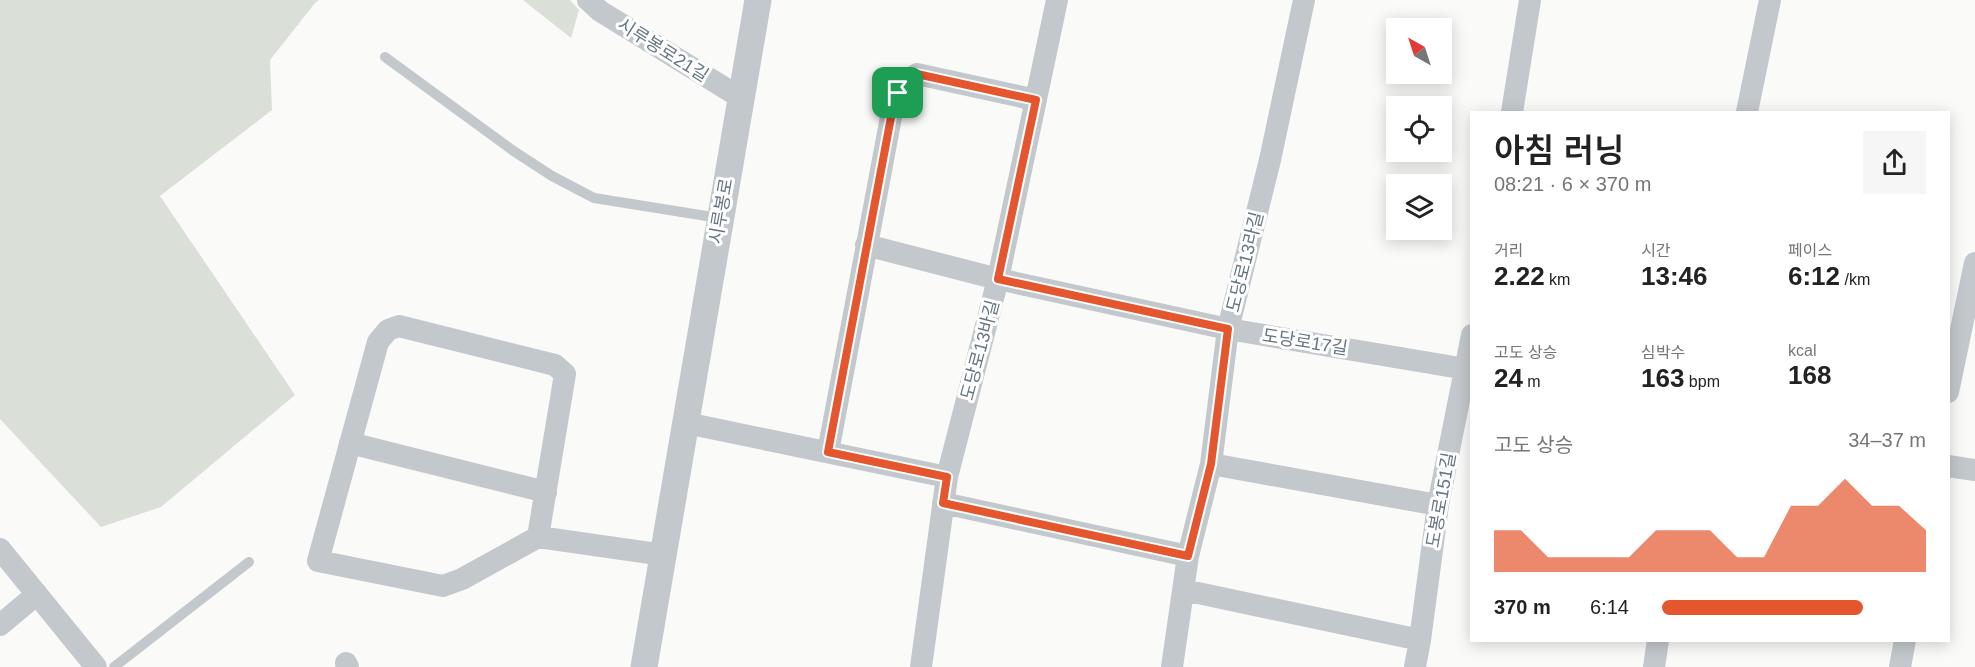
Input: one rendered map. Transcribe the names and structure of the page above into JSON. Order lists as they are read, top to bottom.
{
  "streets": {
    "street": [
      "시루봉로21길",
      "시루봉로",
      "도당로13라길",
      "도당로17길",
      "도당로13바길",
      "도봉로151길"
    ]
  },
  "crossings": [
    ["시루봉로21길", "시루봉로"],
    ["도당로13라길", "도당로17길"],
    ["도당로17길", "도당로13바길"],
    ["도당로17길", "도봉로151길"]
  ],
  "north": "top left",
  "page": {
    "heading": ["아침 러닝", "08:21 · 6 × 370 m"],
    "stats": [
      ["거리", "2.22 km"],
      ["시간", "13:46"],
      ["페이스", "6:12 /km"],
      ["고도 상승", "24 m"],
      ["심박수", "163 bpm"],
      ["kcal", "168"]
    ],
    "chart": ["고도 상승", "34–37 m"],
    "list": [
      {
        "name": "370 m",
        "note": "6:14"
      }
    ]
  }
}
